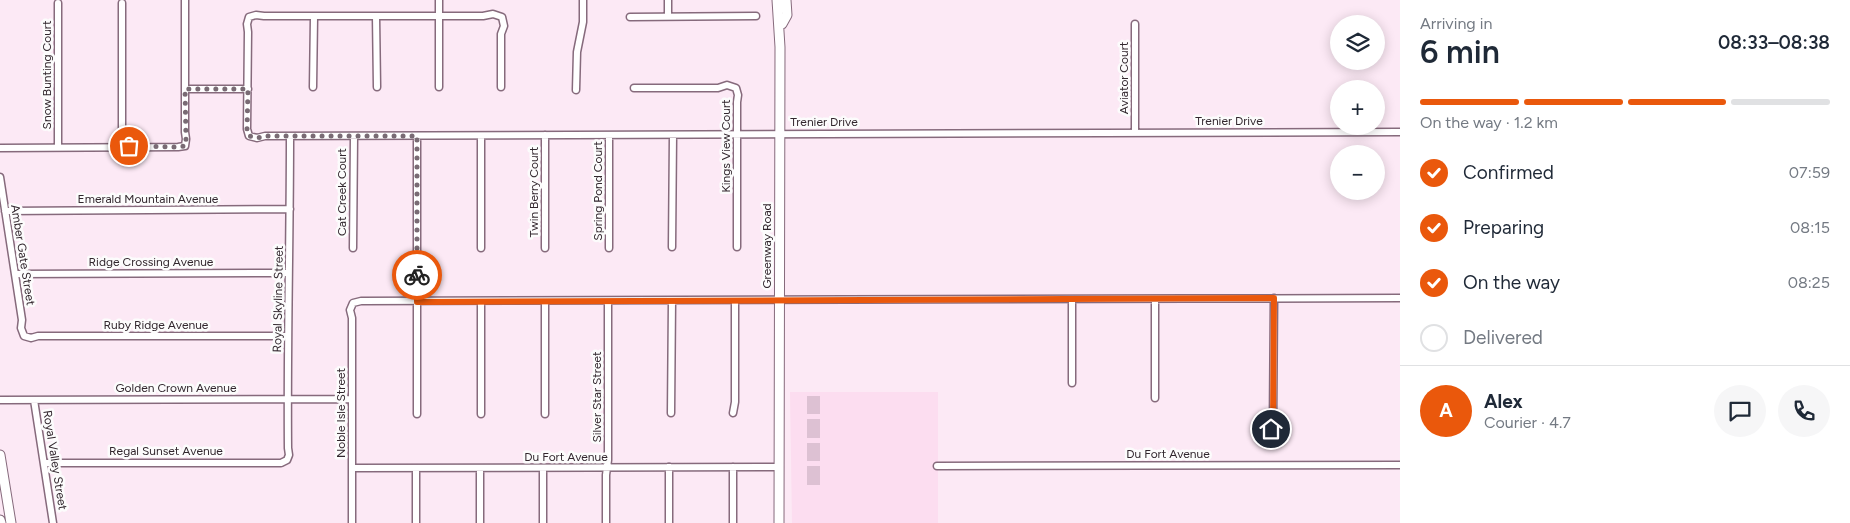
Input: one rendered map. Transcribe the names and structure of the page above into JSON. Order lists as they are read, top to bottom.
{
  "streets": {
    "street": [
      "Snow Bunting Court",
      "Aviator Court",
      "Trenier Drive",
      "Kings View Court",
      "Spring Pond Court",
      "Cat Creek Court",
      "Twin Berry Court",
      "Emerald Mountain Avenue",
      "Greenway Road",
      "Amber Gate Street",
      "Ridge Crossing Avenue",
      "Royal Skyline Street",
      "Ruby Ridge Avenue",
      "Golden Crown Avenue",
      "Silver Star Street",
      "Noble Isle Street",
      "Regal Sunset Avenue",
      "Du Fort Avenue",
      "Royal Valley Street"
    ]
  },
  "crossings": [
    ["Aviator Court", "Trenier Drive"],
    ["Trenier Drive", "Kings View Court"],
    ["Trenier Drive", "Spring Pond Court"],
    ["Trenier Drive", "Cat Creek Court"],
    ["Trenier Drive", "Twin Berry Court"],
    ["Trenier Drive", "Greenway Road"],
    ["Trenier Drive", "Royal Skyline Street"],
    ["Emerald Mountain Avenue", "Amber Gate Street"],
    ["Emerald Mountain Avenue", "Royal Skyline Street"],
    ["Greenway Road", "Du Fort Avenue"],
    ["Amber Gate Street", "Ridge Crossing Avenue"],
    ["Amber Gate Street", "Ruby Ridge Avenue"],
    ["Ridge Crossing Avenue", "Royal Skyline Street"],
    ["Royal Skyline Street", "Ruby Ridge Avenue"],
    ["Royal Skyline Street", "Golden Crown Avenue"],
    ["Royal Skyline Street", "Regal Sunset Avenue"],
    ["Golden Crown Avenue", "Noble Isle Street"],
    ["Golden Crown Avenue", "Royal Valley Street"],
    ["Silver Star Street", "Du Fort Avenue"],
    ["Noble Isle Street", "Du Fort Avenue"],
    ["Regal Sunset Avenue", "Royal Valley Street"]
  ],
  "page": {
    "heading": ["6 min", "Arriving in", "08:33–08:38"],
    "panel": ["Alex", "Courier · 4.7"],
    "map_buttons": ["+", "−"],
    "bar": "On the way · 1.2 km",
    "list": [
      ["Confirmed", "07:59"],
      ["Preparing", "08:15"],
      ["On the way", "08:25"],
      "Delivered"
    ],
    "round": "A"
  }
}
